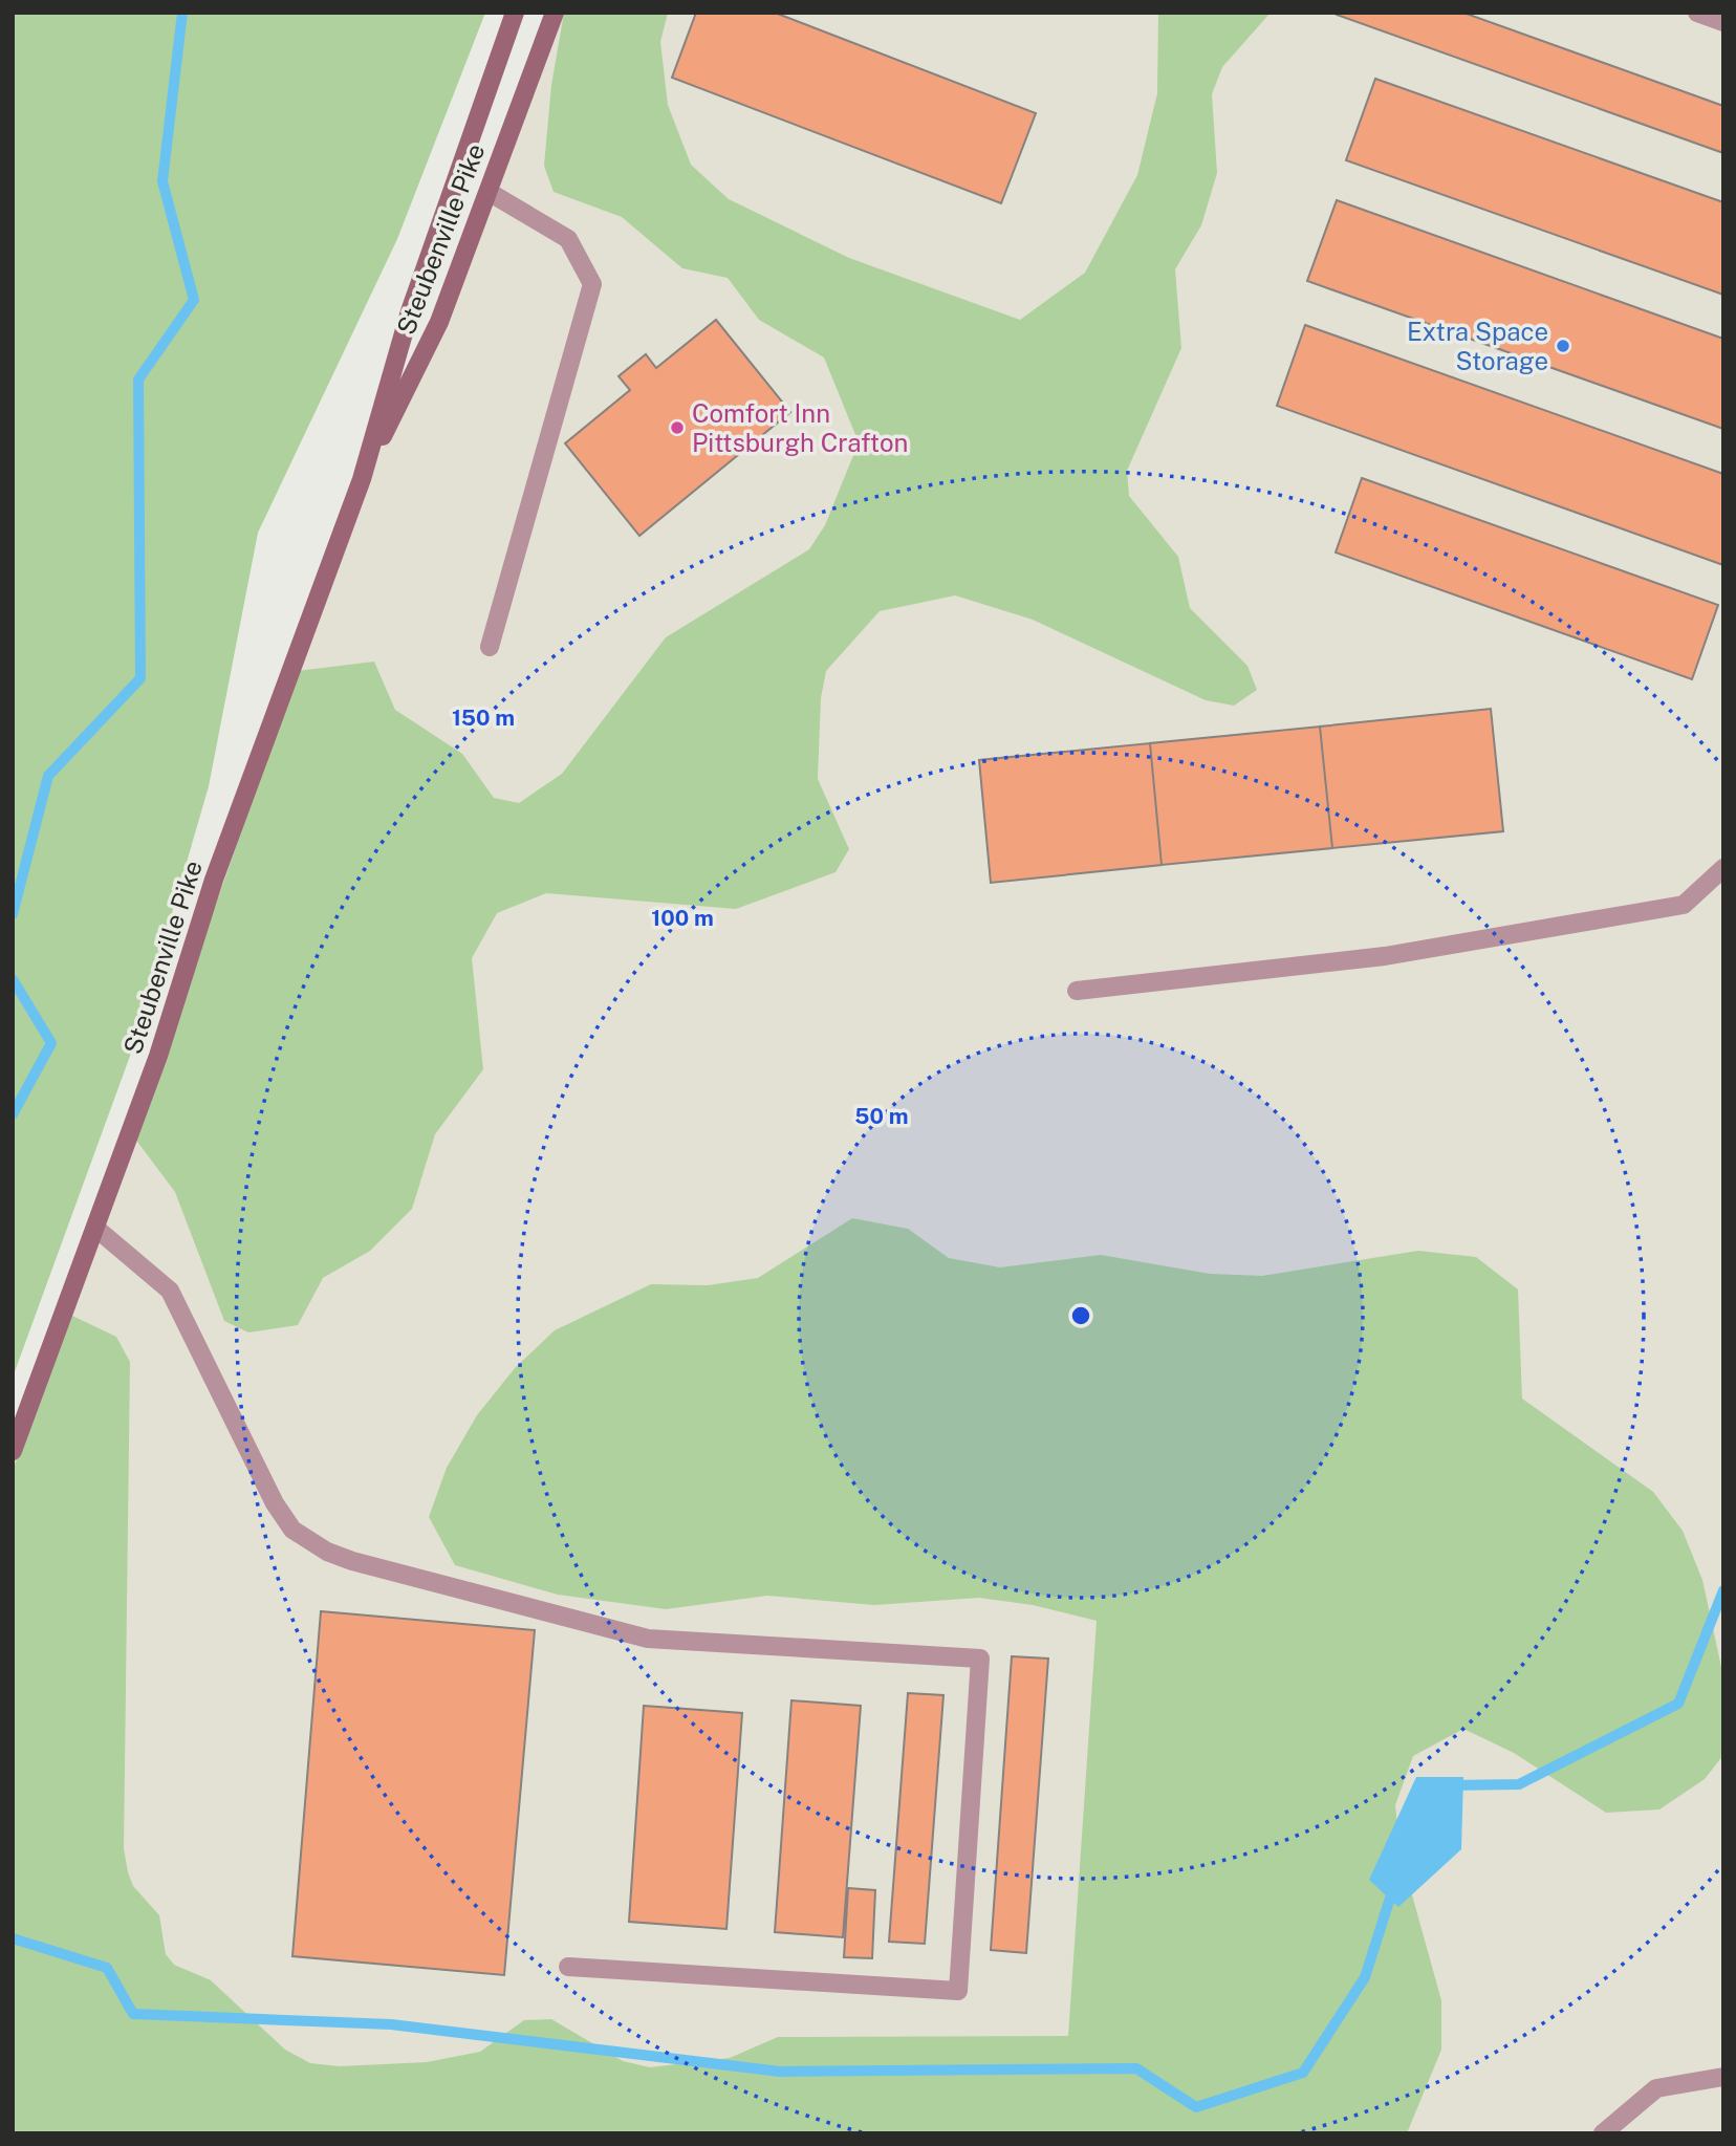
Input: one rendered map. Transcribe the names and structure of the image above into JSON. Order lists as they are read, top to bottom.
{
  "streets": {
    "main road": ["Steubenville Pike"]
  },
  "places": ["Extra Space Storage", "Comfort Inn Pittsburgh Crafton"],
  "rings": ["150 m", "100 m", "50 m"]
}
